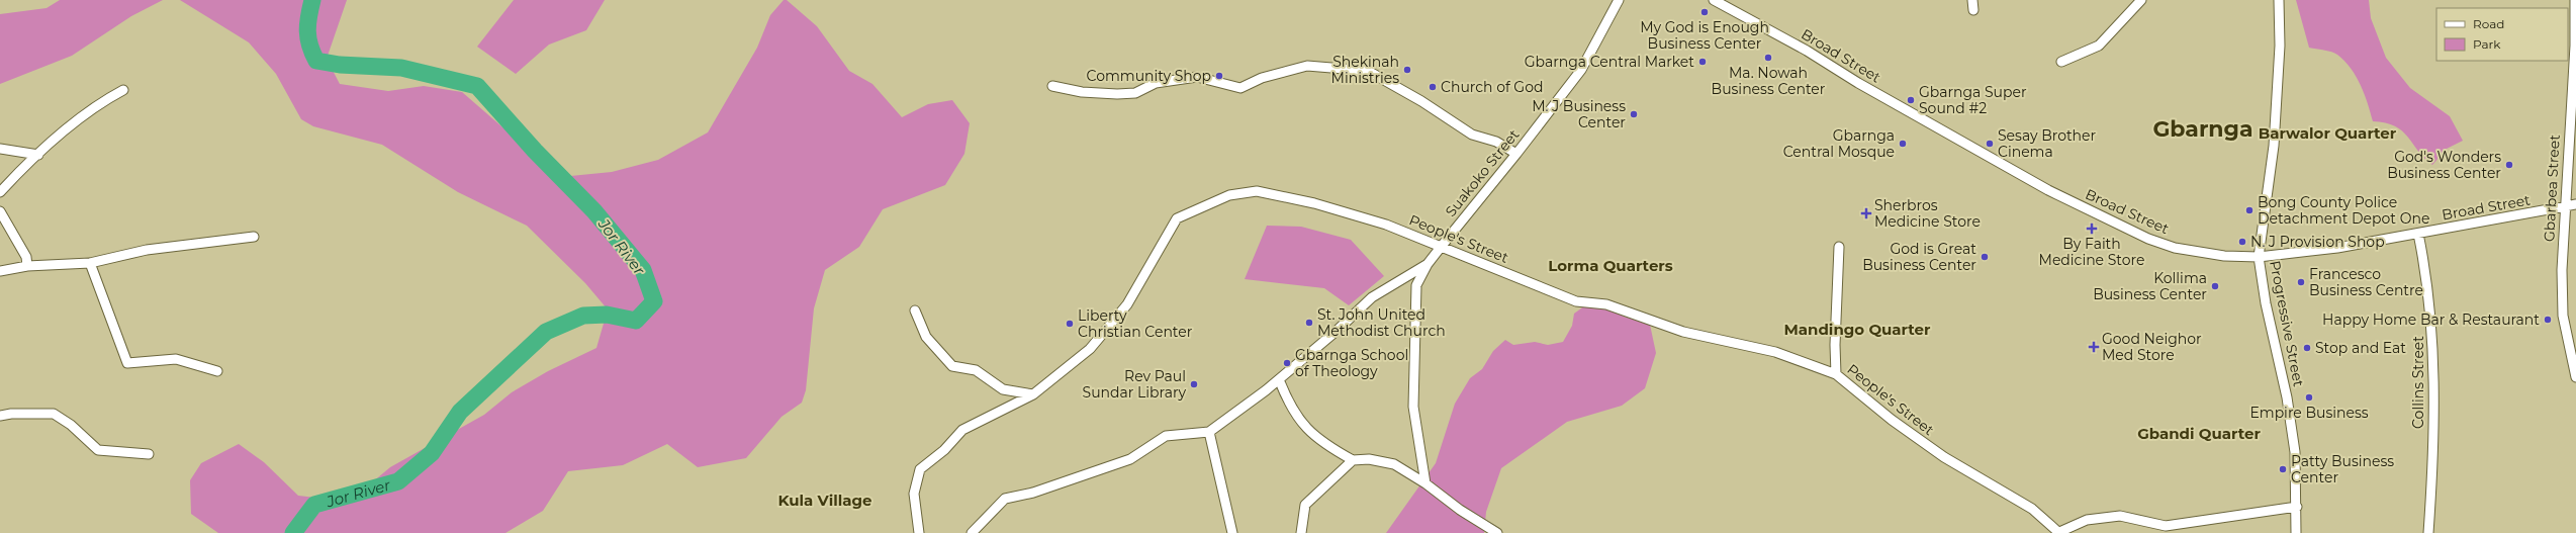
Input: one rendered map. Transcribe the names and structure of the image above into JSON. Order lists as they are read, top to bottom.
{
  "streets": {
    "street": [
      "Broad Street",
      "Suakoko Street",
      "Gbarbea Street",
      "People's Street",
      "Progressive Street",
      "Collins Street"
    ]
  },
  "crossings": [
    ["Broad Street", "Gbarbea Street"],
    ["Broad Street", "Progressive Street"],
    ["Broad Street", "Collins Street"],
    ["Suakoko Street", "People's Street"]
  ],
  "districts": [
    "Gbarnga",
    "Barwalor Quarter",
    "Lorma Quarters",
    "Mandingo Quarter",
    "Gbandi Quarter",
    "Kula Village"
  ],
  "water": ["Jor River"],
  "places": {
    "other": [
      "My God is Enough Business Center",
      "Ma. Nowah Business Center",
      "Gbarnga Central Market",
      "Shekinah Ministries",
      "Community Shop",
      "Church of God",
      "Gbarnga Super Sound #2",
      "M. J Business Center",
      "Gbarnga Central Mosque",
      "Sesay Brother Cinema",
      "God's Wonders Business Center",
      "Bong County Police Detachment Depot One",
      "N. J Provision Shop",
      "God is Great Business Center",
      "Francesco Business Centre",
      "Kollima Business Center",
      "Happy Home Bar & Restaurant",
      "St. John United Methodist Church",
      "Liberty Christian Center",
      "Stop and Eat",
      "Gbarnga School of Theology",
      "Rev Paul Sundar Library",
      "Empire Business",
      "Patty Business Center"
    ],
    "health": ["Sherbros Medicine Store", "By Faith Medicine Store", "Good Neighor Med Store"]
  },
  "legend": ["Road", "Park"]
}
